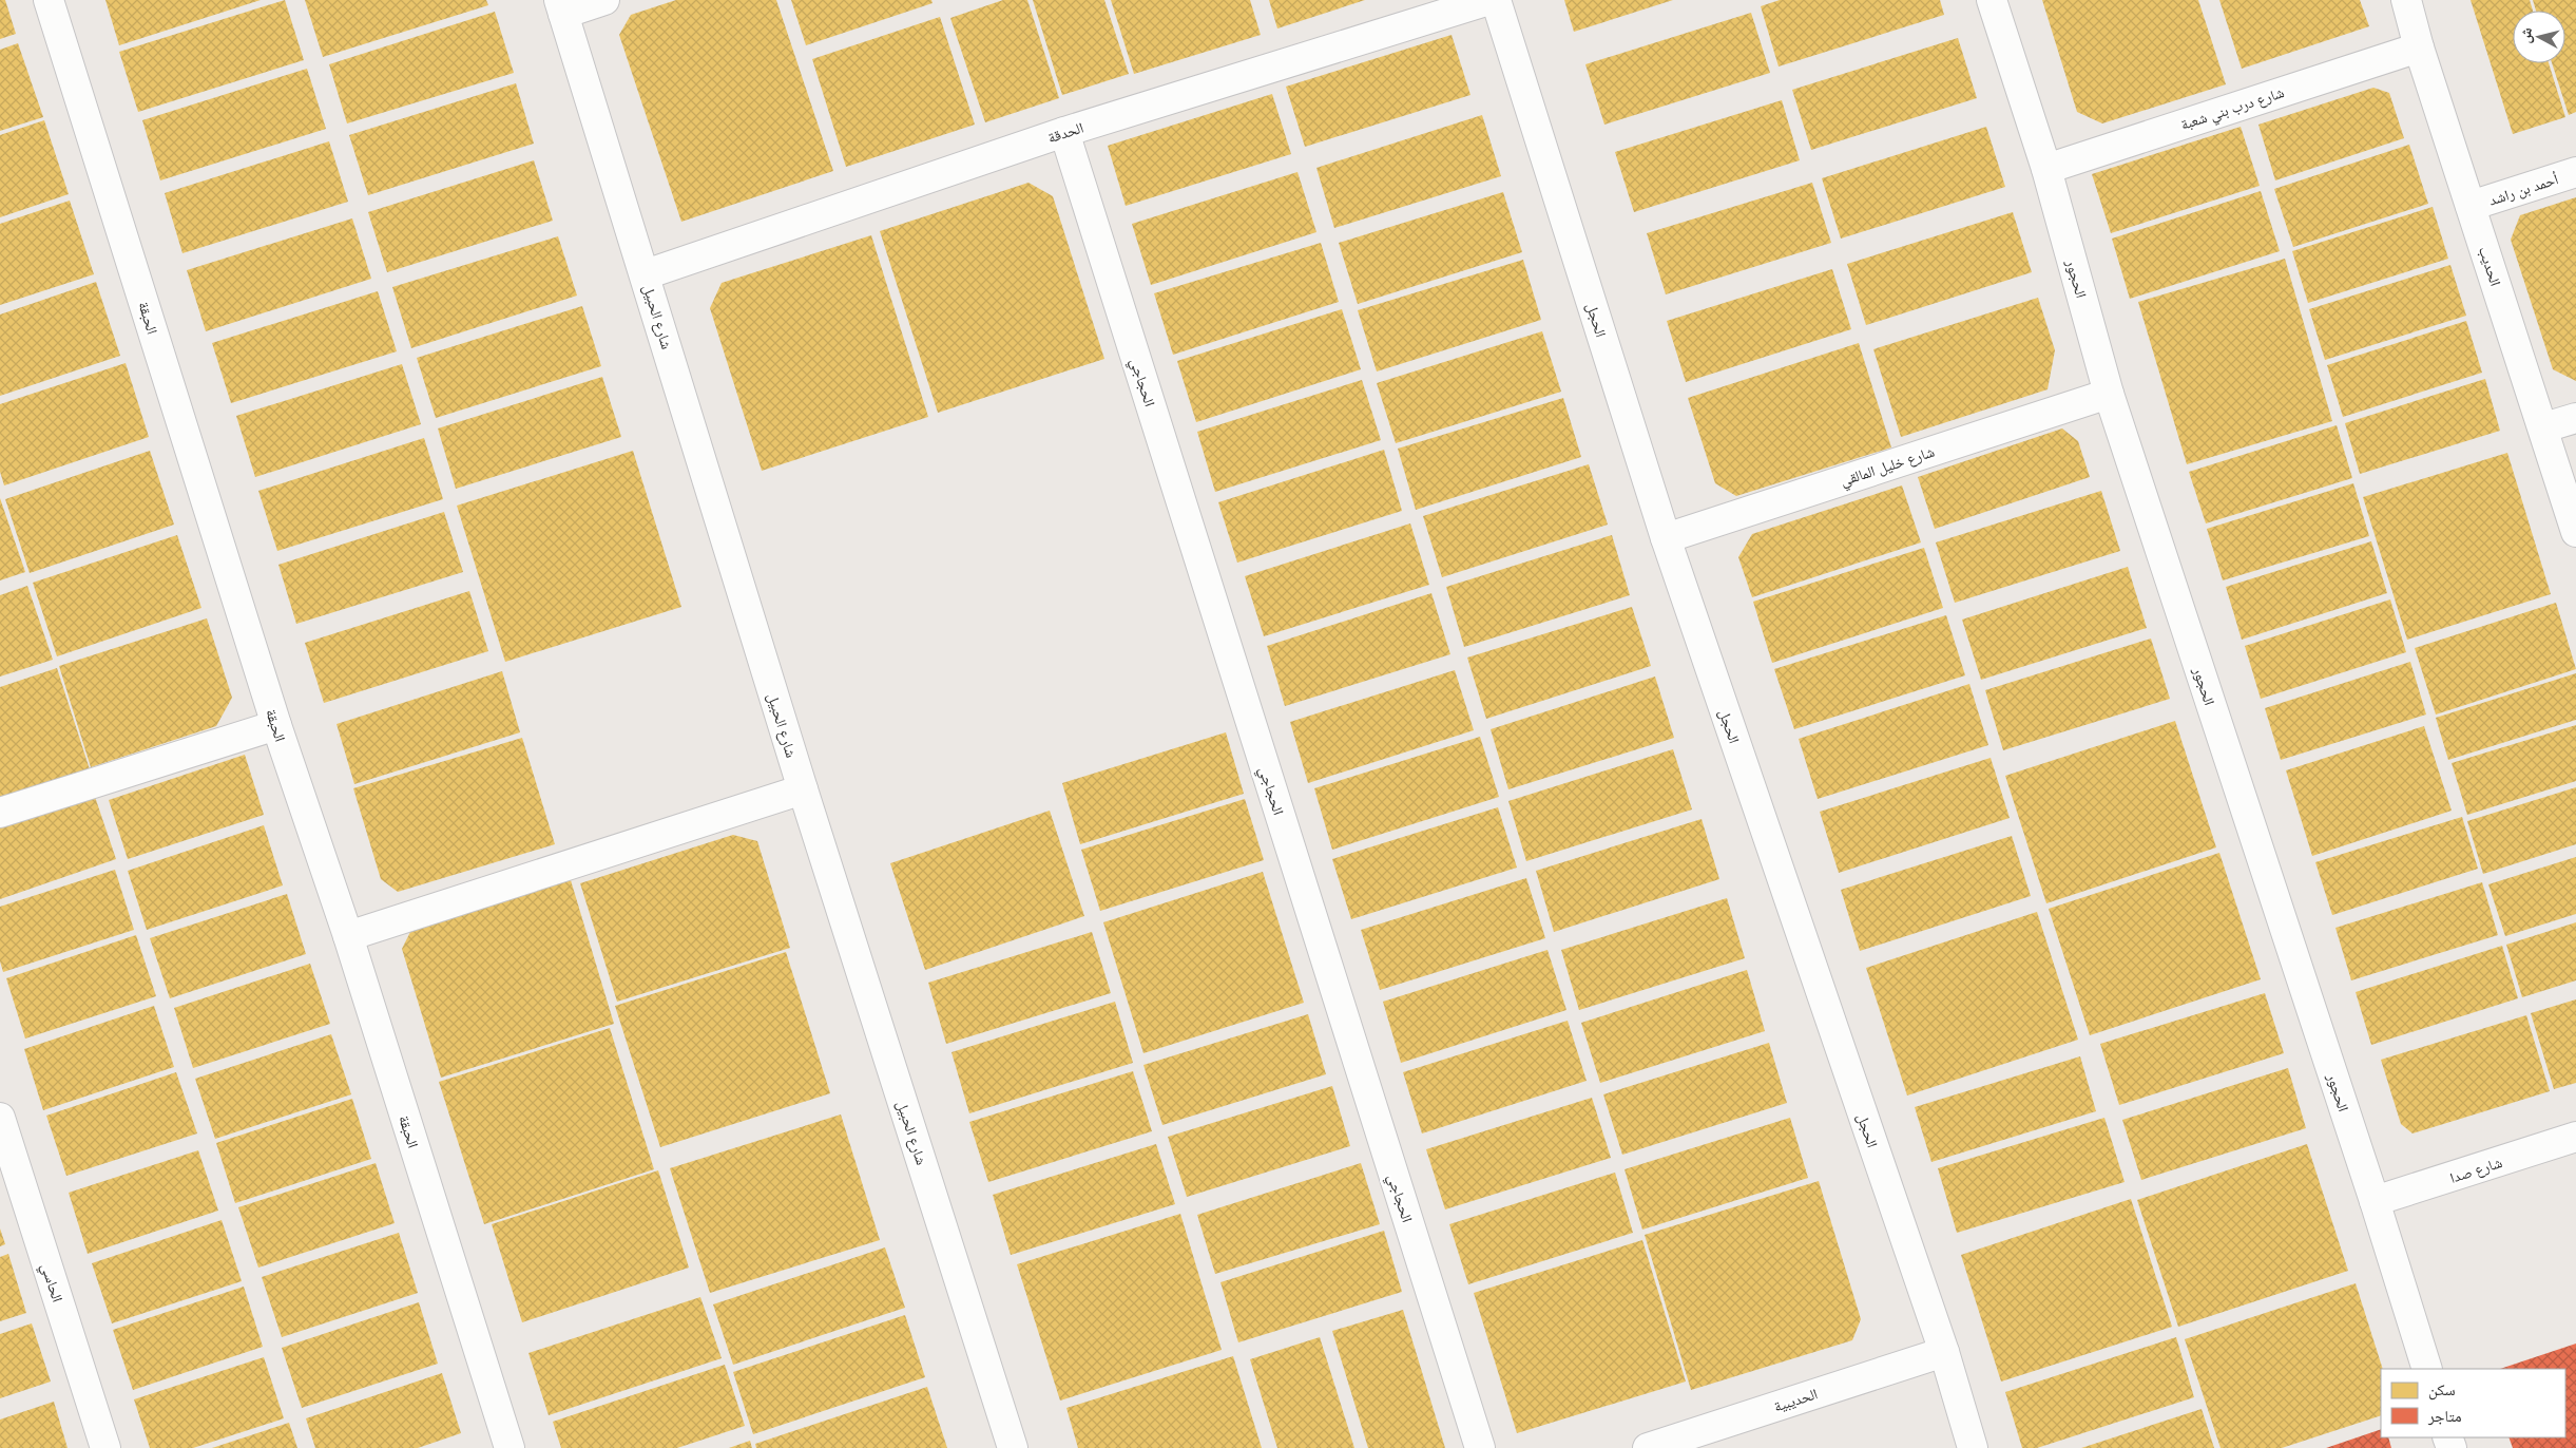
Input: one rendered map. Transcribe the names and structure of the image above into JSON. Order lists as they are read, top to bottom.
{
  "streets": {
    "street": [
      "شارع درب بني شعبة",
      "الحدقة",
      "أحمد بن راشد",
      "الحديب",
      "الحجور",
      "شارع الحبيل",
      "الحبقة",
      "الحجل",
      "الحجاجي",
      "شارع خليل المالقي",
      "شارع صدا",
      "الحاسي",
      "الحديبية"
    ]
  },
  "crossings": [
    ["شارع درب بني شعبة", "الحديب"],
    ["شارع درب بني شعبة", "الحجور"],
    ["الحدقة", "شارع الحبيل"],
    ["الحدقة", "الحجاجي"],
    ["أحمد بن راشد", "الحديب"],
    ["الحجور", "شارع خليل المالقي"],
    ["الحجور", "شارع صدا"],
    ["الحجل", "شارع خليل المالقي"],
    ["الحجل", "الحديبية"]
  ],
  "legend": ["سكن", "متاجر"],
  "north": "left"
}
